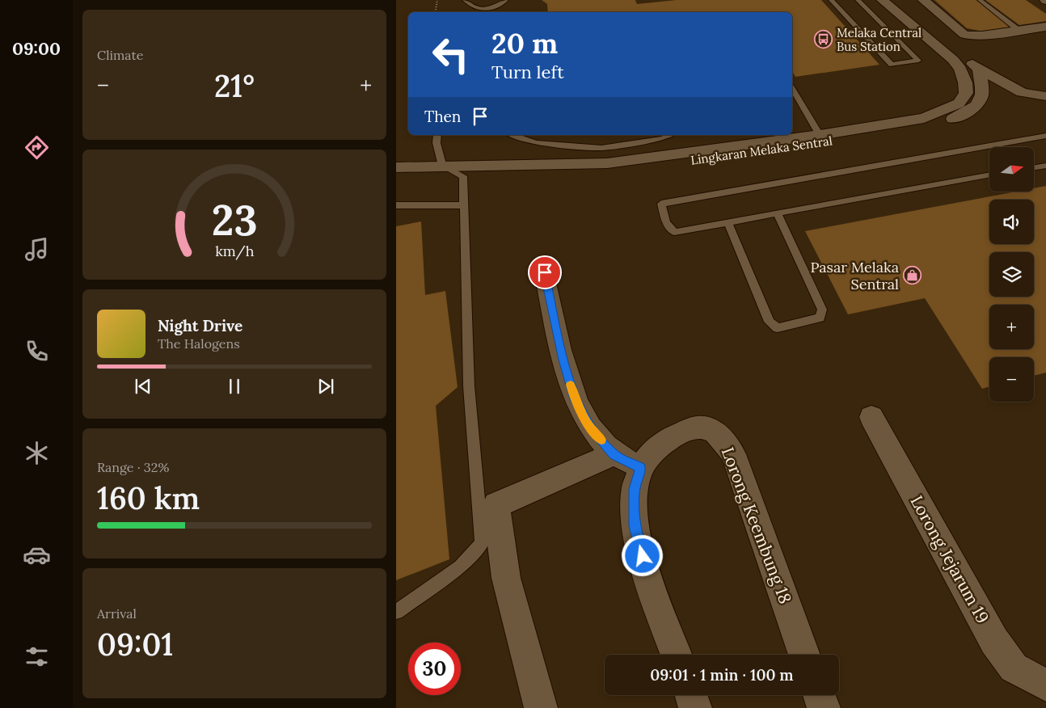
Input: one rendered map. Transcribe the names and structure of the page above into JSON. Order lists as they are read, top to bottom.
{
  "streets": {
    "street": ["Lingkaran Melaka Sentral", "Lorong Keembung 18", "Lorong Jejarum 19"]
  },
  "places": {
    "bus stop": ["Melaka Central Bus Station"],
    "shop": ["Pasar Melaka Sentral"]
  },
  "north": "right",
  "page": {
    "tabs": "09:00",
    "tile": [
      "Climate",
      ["Range · 32%", "160 km"],
      ["Arrival", "09:01"]
    ],
    "turn": ["20 m", "Turn left"],
    "heat": ["−", "21°", "+"],
    "then": "Then",
    "map_buttons": ["+", "−"],
    "song": ["Night Drive", "The Halogens"],
    "limit": "30",
    "trip": "09:01 · 1 min · 100 m",
    "gauge": ["23", "km/h"]
  }
}
